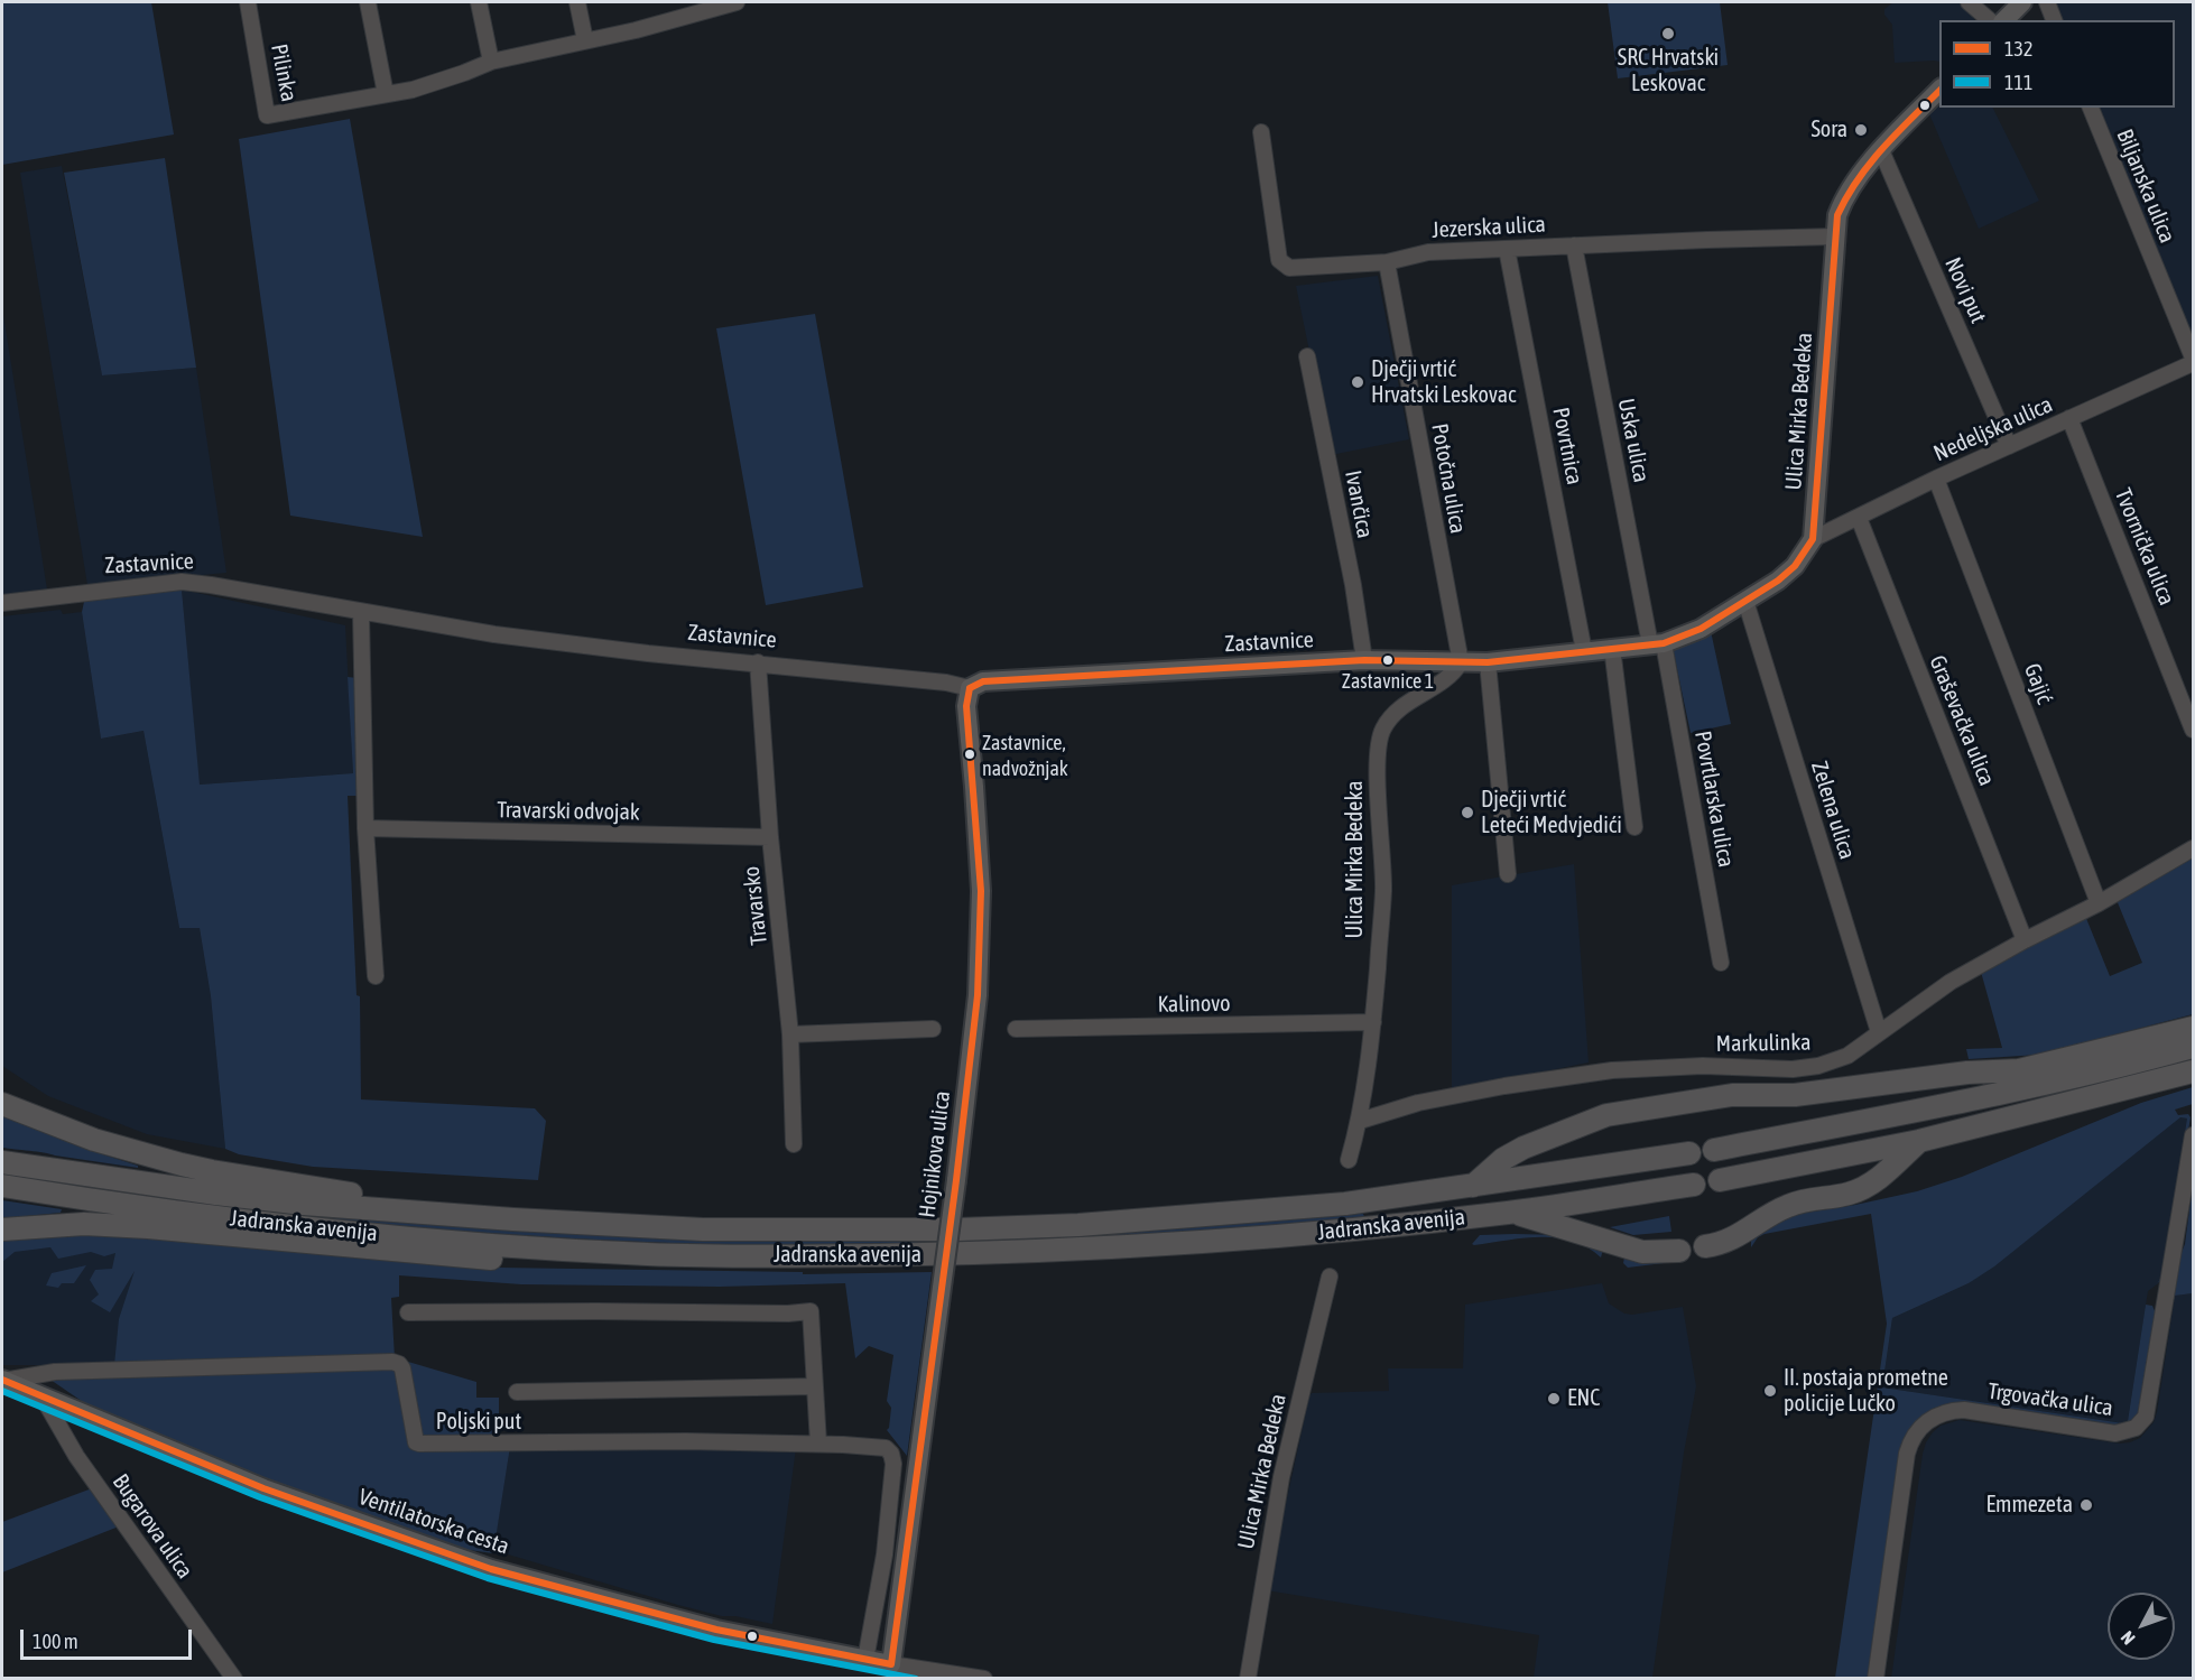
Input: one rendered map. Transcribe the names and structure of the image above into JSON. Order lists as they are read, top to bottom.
{
  "streets": {
    "highway": ["Jadranska avenija"],
    "main road": [
      "Ulica Mirka Bedeka",
      "Zastavnice",
      "Hojnikova ulica",
      "Ventilatorska cesta"
    ],
    "street": [
      "Pilinka",
      "Biljanska ulica",
      "Jezerska ulica",
      "Novi put",
      "Nedeljska ulica",
      "Uska ulica",
      "Povrtnica",
      "Potočna ulica",
      "Ivančica",
      "Tvornička ulica",
      "Gajić",
      "Graševačka ulica",
      "Povrtlarska ulica",
      "Zelena ulica",
      "Travarski odvojak",
      "Travarsko",
      "Kalinovo",
      "Markulinka",
      "Trgovačka ulica",
      "Poljski put",
      "Bugarova ulica"
    ]
  },
  "crossings": [
    ["Biljanska ulica", "Nedeljska ulica"],
    ["Jezerska ulica", "Ulica Mirka Bedeka"],
    ["Jezerska ulica", "Uska ulica"],
    ["Jezerska ulica", "Povrtnica"],
    ["Jezerska ulica", "Potočna ulica"],
    ["Novi put", "Ulica Mirka Bedeka"],
    ["Novi put", "Nedeljska ulica"],
    ["Ulica Mirka Bedeka", "Nedeljska ulica"],
    ["Ulica Mirka Bedeka", "Uska ulica"],
    ["Ulica Mirka Bedeka", "Povrtnica"],
    ["Ulica Mirka Bedeka", "Potočna ulica"],
    ["Ulica Mirka Bedeka", "Zastavnice"],
    ["Ulica Mirka Bedeka", "Povrtlarska ulica"],
    ["Ulica Mirka Bedeka", "Zelena ulica"],
    ["Ulica Mirka Bedeka", "Kalinovo"],
    ["Ulica Mirka Bedeka", "Markulinka"],
    ["Nedeljska ulica", "Tvornička ulica"],
    ["Nedeljska ulica", "Gajić"],
    ["Nedeljska ulica", "Graševačka ulica"],
    ["Uska ulica", "Povrtlarska ulica"],
    ["Potočna ulica", "Zastavnice"],
    ["Ivančica", "Zastavnice"],
    ["Zastavnice", "Travarsko"],
    ["Zastavnice", "Hojnikova ulica"],
    ["Gajić", "Markulinka"],
    ["Graševačka ulica", "Markulinka"],
    ["Zelena ulica", "Markulinka"],
    ["Travarski odvojak", "Travarsko"],
    ["Hojnikova ulica", "Ventilatorska cesta"],
    ["Poljski put", "Ventilatorska cesta"],
    ["Ventilatorska cesta", "Bugarova ulica"]
  ],
  "places": [
    "SRC Hrvatski Leskovac",
    "Sora",
    "Dječji vrtić Hrvatski Leskovac",
    "Zastavnice 1",
    "Zastavnice, nadvožnjak",
    "Dječji vrtić Leteći Medvjedići",
    "II. postaja prometne policije Lučko",
    "ENC",
    "Emmezeta"
  ],
  "lines": ["transit line 132", "transit line 111"],
  "legend": ["132", "111"],
  "scale_bar": "100 m",
  "north": "bottom left"
}
